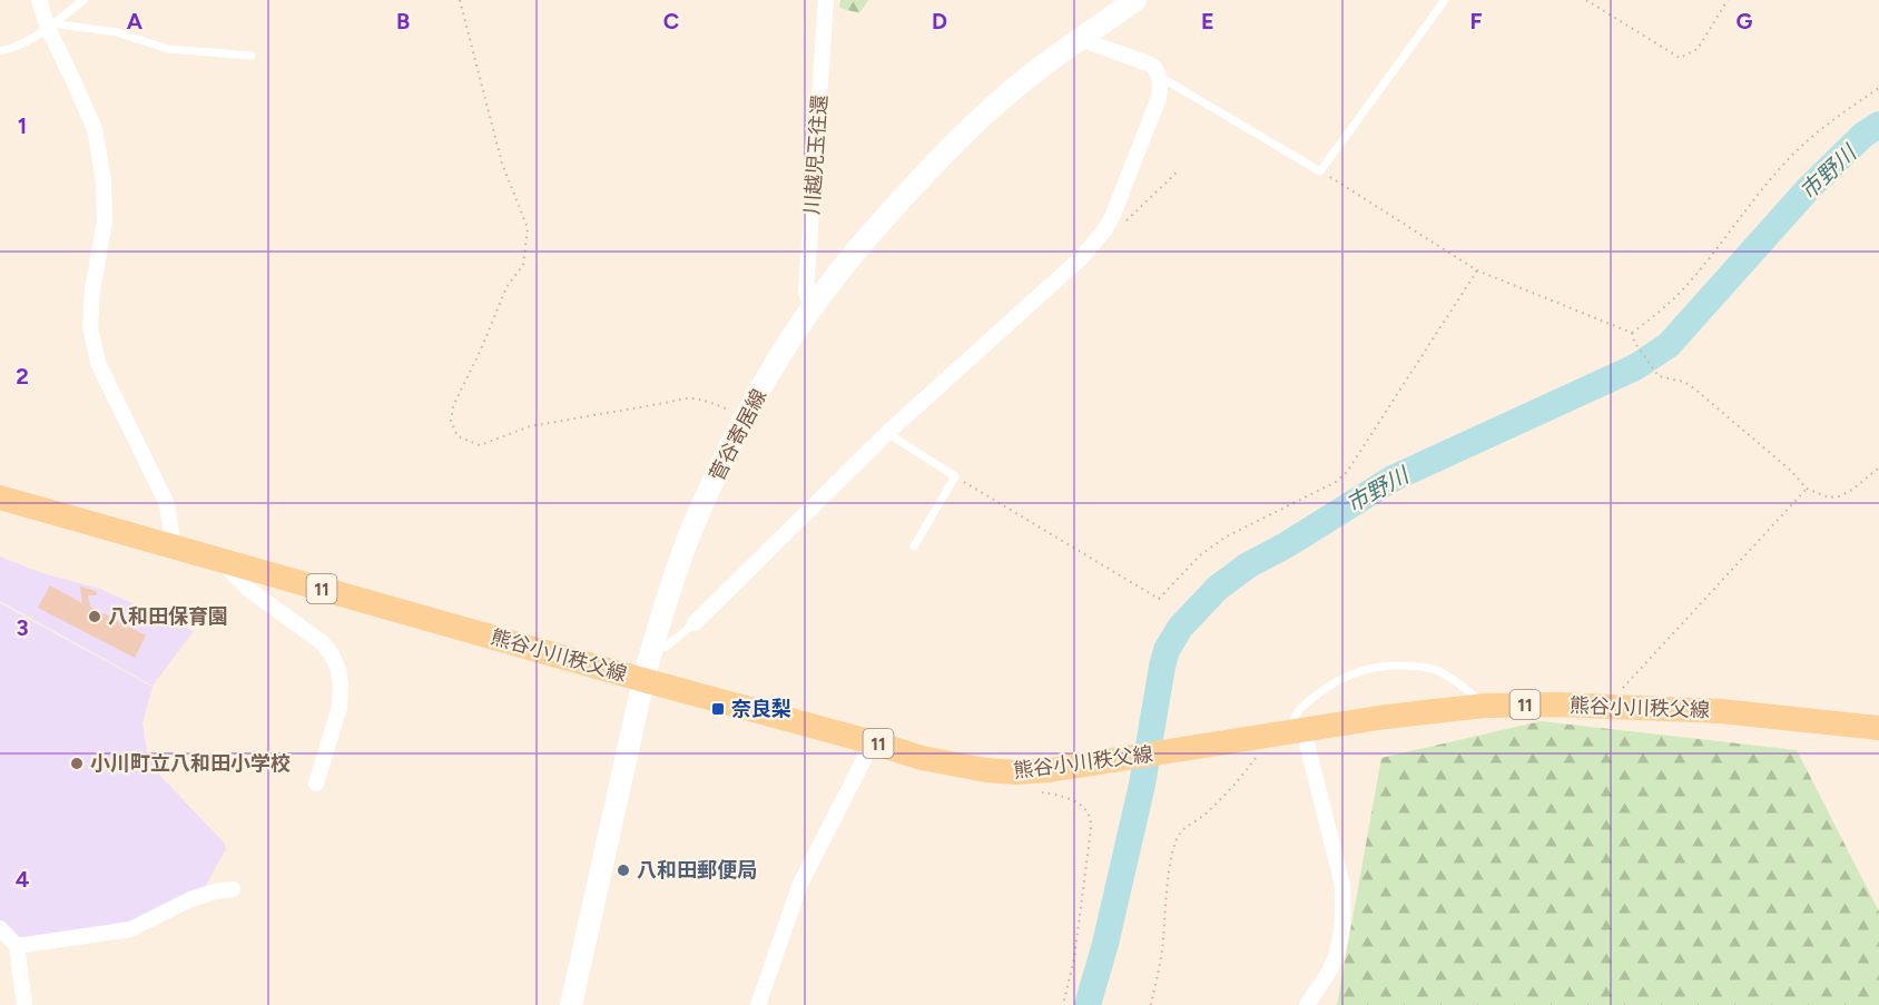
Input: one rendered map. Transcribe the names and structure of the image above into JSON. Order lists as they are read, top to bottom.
{
  "streets": {
    "main road": ["菅谷寄居線", "11", "熊谷小川秩父線"],
    "street": ["川越児玉往還"]
  },
  "crossings": [
    ["川越児玉往還", "菅谷寄居線"],
    ["菅谷寄居線", "熊谷小川秩父線"]
  ],
  "water": ["市野川"],
  "places": {
    "other": ["八和田保育園", "小川町立八和田小学校", "八和田郵便局"],
    "transit": ["奈良梨"]
  },
  "grid": {
    "columns": [
      "A",
      "B",
      "C",
      "D",
      "E",
      "F",
      "G"
    ],
    "rows": [
      "1",
      "2",
      "3",
      "4"
    ]
  }
}
